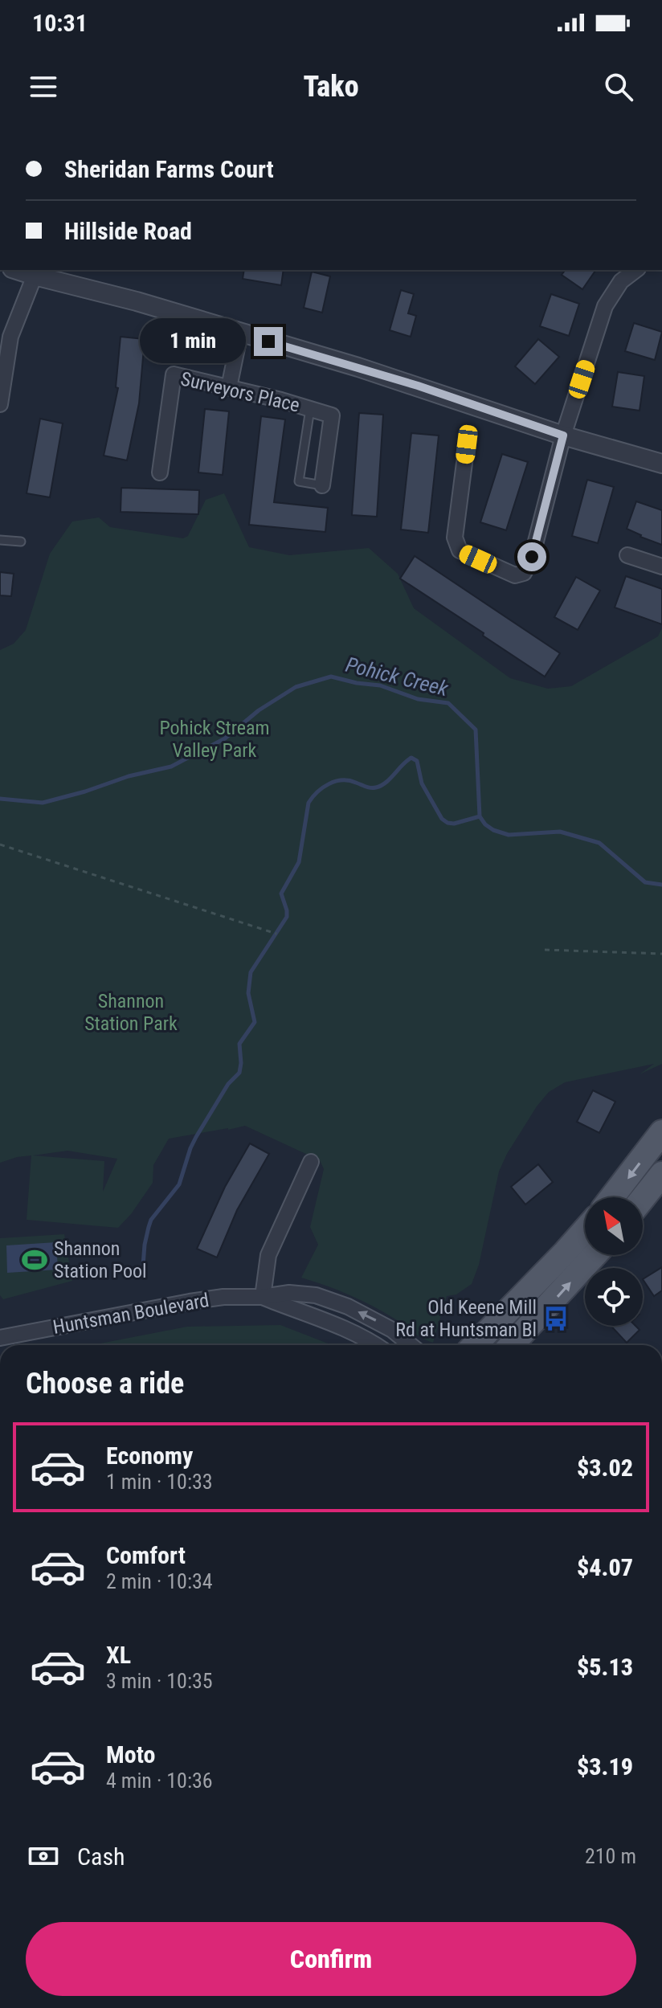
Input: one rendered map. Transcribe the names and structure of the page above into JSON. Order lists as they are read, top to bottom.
{
  "streets": {
    "street": ["Surveyors Place", "Huntsman Boulevard"]
  },
  "water": ["Pohick Creek"],
  "parks": ["Pohick Stream Valley Park", "Shannon Station Park"],
  "places": {
    "sports": ["Shannon Station Pool"],
    "bus stop": ["Old Keene Mill Rd at Huntsman Bl"]
  },
  "north": "top left",
  "page": {
    "status": "10:31",
    "header": "Tako",
    "banner": ["Sheridan Farms Court", "Hillside Road"],
    "bubble": "1 min",
    "heading": "Choose a ride",
    "list": [
      {
        "name": "Economy",
        "note": "1 min · 10:33",
        "value": "$3.02"
      },
      {
        "name": "Comfort",
        "note": "2 min · 10:34",
        "value": "$4.07"
      },
      {
        "name": "XL",
        "note": "3 min · 10:35",
        "value": "$5.13"
      },
      {
        "name": "Moto",
        "note": "4 min · 10:36",
        "value": "$3.19"
      }
    ],
    "pay": ["Cash", "210 m"],
    "buttons": "Confirm"
  }
}
